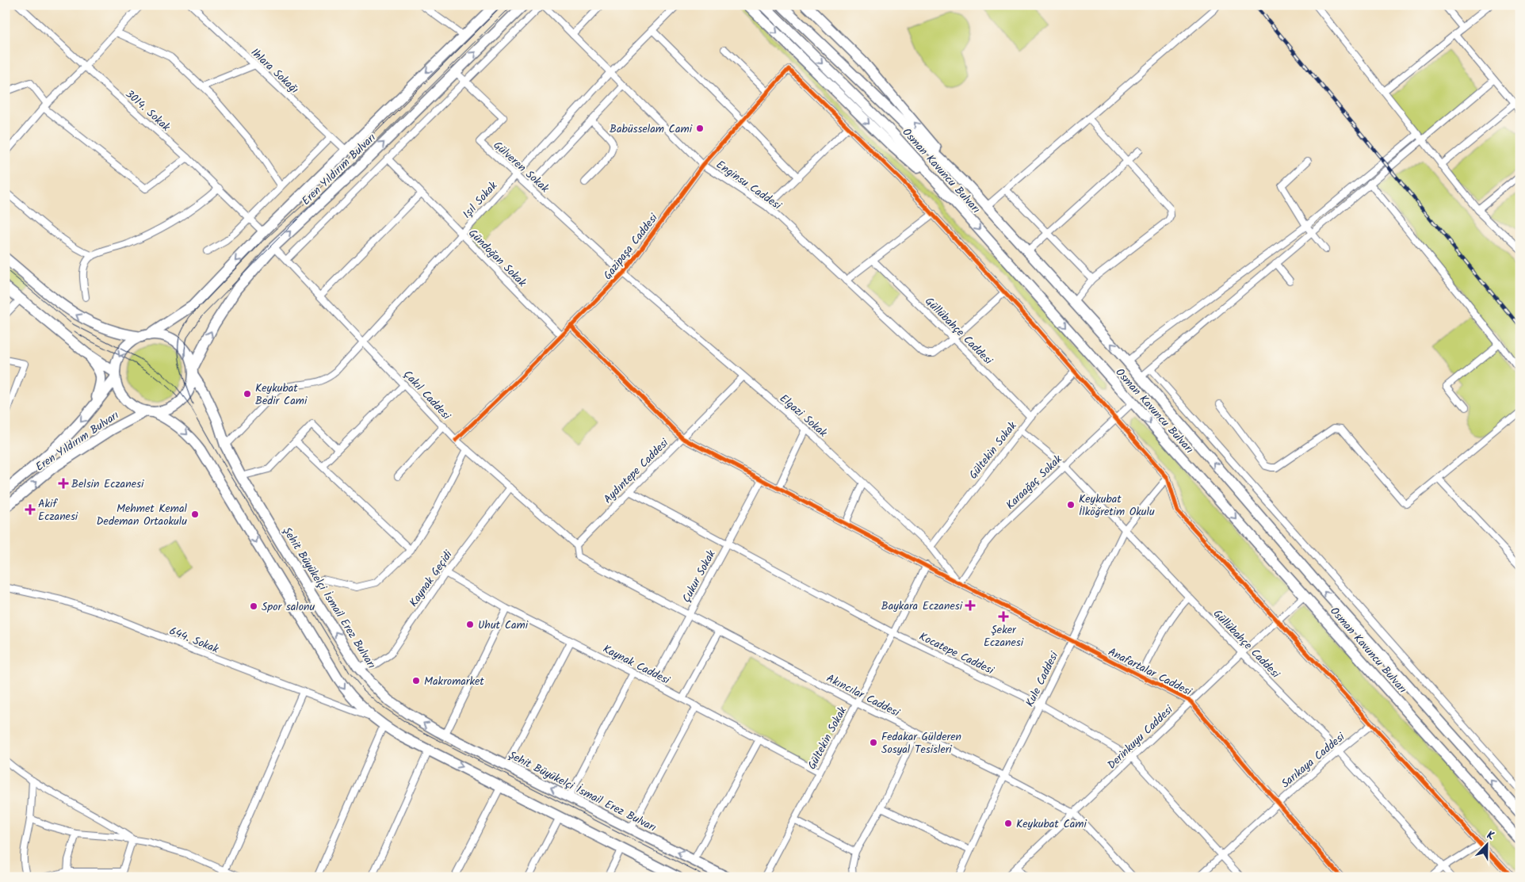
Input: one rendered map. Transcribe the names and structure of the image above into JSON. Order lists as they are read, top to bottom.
{
  "streets": {
    "main road": ["Eren Yıldırım Bulvarı", "Osman Kavuncu Bulvarı", "Şehit Büyükelçi İsmail Erez Bulvarı"],
    "street": [
      "Ihlara Sokağı",
      "3014. Sokak",
      "Gülveren Sokak",
      "Enginsu Caddesi",
      "Işıl Sokak",
      "Gazipaşa Caddesi",
      "Gündoğan Sokak",
      "Güllübahçe Caddesi",
      "Çakıl Caddesi",
      "Elgazi Sokak",
      "Gültekin Sokak",
      "Aydıntepe Caddesi",
      "Karaağaç Sokak",
      "Çukur Sokak",
      "Kaynak Geçidi",
      "644. Sokak",
      "Kocatepe Caddesi",
      "Kaynak Caddesi",
      "Anafartalar Caddesi",
      "Kule Caddesi",
      "Akıncılar Caddesi",
      "Derinkuyu Caddesi",
      "Sarıkaya Caddesi"
    ]
  },
  "crossings": [
    ["Ihlara Sokağı", "Eren Yıldırım Bulvarı"],
    ["3014. Sokak", "Eren Yıldırım Bulvarı"],
    ["Gülveren Sokak", "Eren Yıldırım Bulvarı"],
    ["Gülveren Sokak", "Işıl Sokak"],
    ["Gülveren Sokak", "Gazipaşa Caddesi"],
    ["Gülveren Sokak", "Elgazi Sokak"],
    ["Eren Yıldırım Bulvarı", "Çakıl Caddesi"],
    ["Eren Yıldırım Bulvarı", "Şehit Büyükelçi İsmail Erez Bulvarı"],
    ["Osman Kavuncu Bulvarı", "Karaağaç Sokak"],
    ["Osman Kavuncu Bulvarı", "Derinkuyu Caddesi"],
    ["Enginsu Caddesi", "Işıl Sokak"],
    ["Enginsu Caddesi", "Gazipaşa Caddesi"],
    ["Enginsu Caddesi", "Güllübahçe Caddesi"],
    ["Işıl Sokak", "Gündoğan Sokak"],
    ["Işıl Sokak", "Çakıl Caddesi"],
    ["Işıl Sokak", "Şehit Büyükelçi İsmail Erez Bulvarı"],
    ["Gazipaşa Caddesi", "Gündoğan Sokak"],
    ["Gazipaşa Caddesi", "Çakıl Caddesi"],
    ["Gazipaşa Caddesi", "Elgazi Sokak"],
    ["Gazipaşa Caddesi", "Anafartalar Caddesi"],
    ["Güllübahçe Caddesi", "Gültekin Sokak"],
    ["Güllübahçe Caddesi", "Karaağaç Sokak"],
    ["Güllübahçe Caddesi", "Kule Caddesi"],
    ["Güllübahçe Caddesi", "Derinkuyu Caddesi"],
    ["Güllübahçe Caddesi", "Sarıkaya Caddesi"],
    ["Çakıl Caddesi", "Aydıntepe Caddesi"],
    ["Çakıl Caddesi", "Kaynak Geçidi"],
    ["Çakıl Caddesi", "Akıncılar Caddesi"],
    ["Elgazi Sokak", "Gültekin Sokak"],
    ["Elgazi Sokak", "Aydıntepe Caddesi"],
    ["Elgazi Sokak", "Karaağaç Sokak"],
    ["Elgazi Sokak", "Anafartalar Caddesi"],
    ["Gültekin Sokak", "Kocatepe Caddesi"],
    ["Gültekin Sokak", "Kaynak Caddesi"],
    ["Gültekin Sokak", "Anafartalar Caddesi"],
    ["Gültekin Sokak", "Akıncılar Caddesi"],
    ["Aydıntepe Caddesi", "Kocatepe Caddesi"],
    ["Aydıntepe Caddesi", "Anafartalar Caddesi"],
    ["Aydıntepe Caddesi", "Akıncılar Caddesi"],
    ["Karaağaç Sokak", "Anafartalar Caddesi"],
    ["Çukur Sokak", "Kocatepe Caddesi"],
    ["Çukur Sokak", "Kaynak Caddesi"],
    ["Çukur Sokak", "Anafartalar Caddesi"],
    ["Çukur Sokak", "Akıncılar Caddesi"],
    ["Kaynak Geçidi", "Şehit Büyükelçi İsmail Erez Bulvarı"],
    ["Kaynak Geçidi", "Kaynak Caddesi"],
    ["Kocatepe Caddesi", "Kule Caddesi"],
    ["Kocatepe Caddesi", "Derinkuyu Caddesi"],
    ["Kocatepe Caddesi", "Sarıkaya Caddesi"],
    ["Anafartalar Caddesi", "Kule Caddesi"],
    ["Anafartalar Caddesi", "Derinkuyu Caddesi"],
    ["Anafartalar Caddesi", "Sarıkaya Caddesi"],
    ["Kule Caddesi", "Akıncılar Caddesi"],
    ["Akıncılar Caddesi", "Derinkuyu Caddesi"]
  ],
  "places": {
    "other": [
      "Babüsselam Cami",
      "Keykubat Bedir Cami",
      "Keykubat İlköğretim Okulu",
      "Mehmet Kemal Dedeman Ortaokulu",
      "Spor salonu",
      "Uhut Cami",
      "Makromarket",
      "Fedakar Gülderen Sosyal Tesisleri",
      "Keykubat Cami"
    ],
    "health": [
      "Belsin Eczanesi",
      "Akif Eczanesi",
      "Baykara Eczanesi",
      "Şeker Eczanesi"
    ]
  },
  "north": "top"
}
